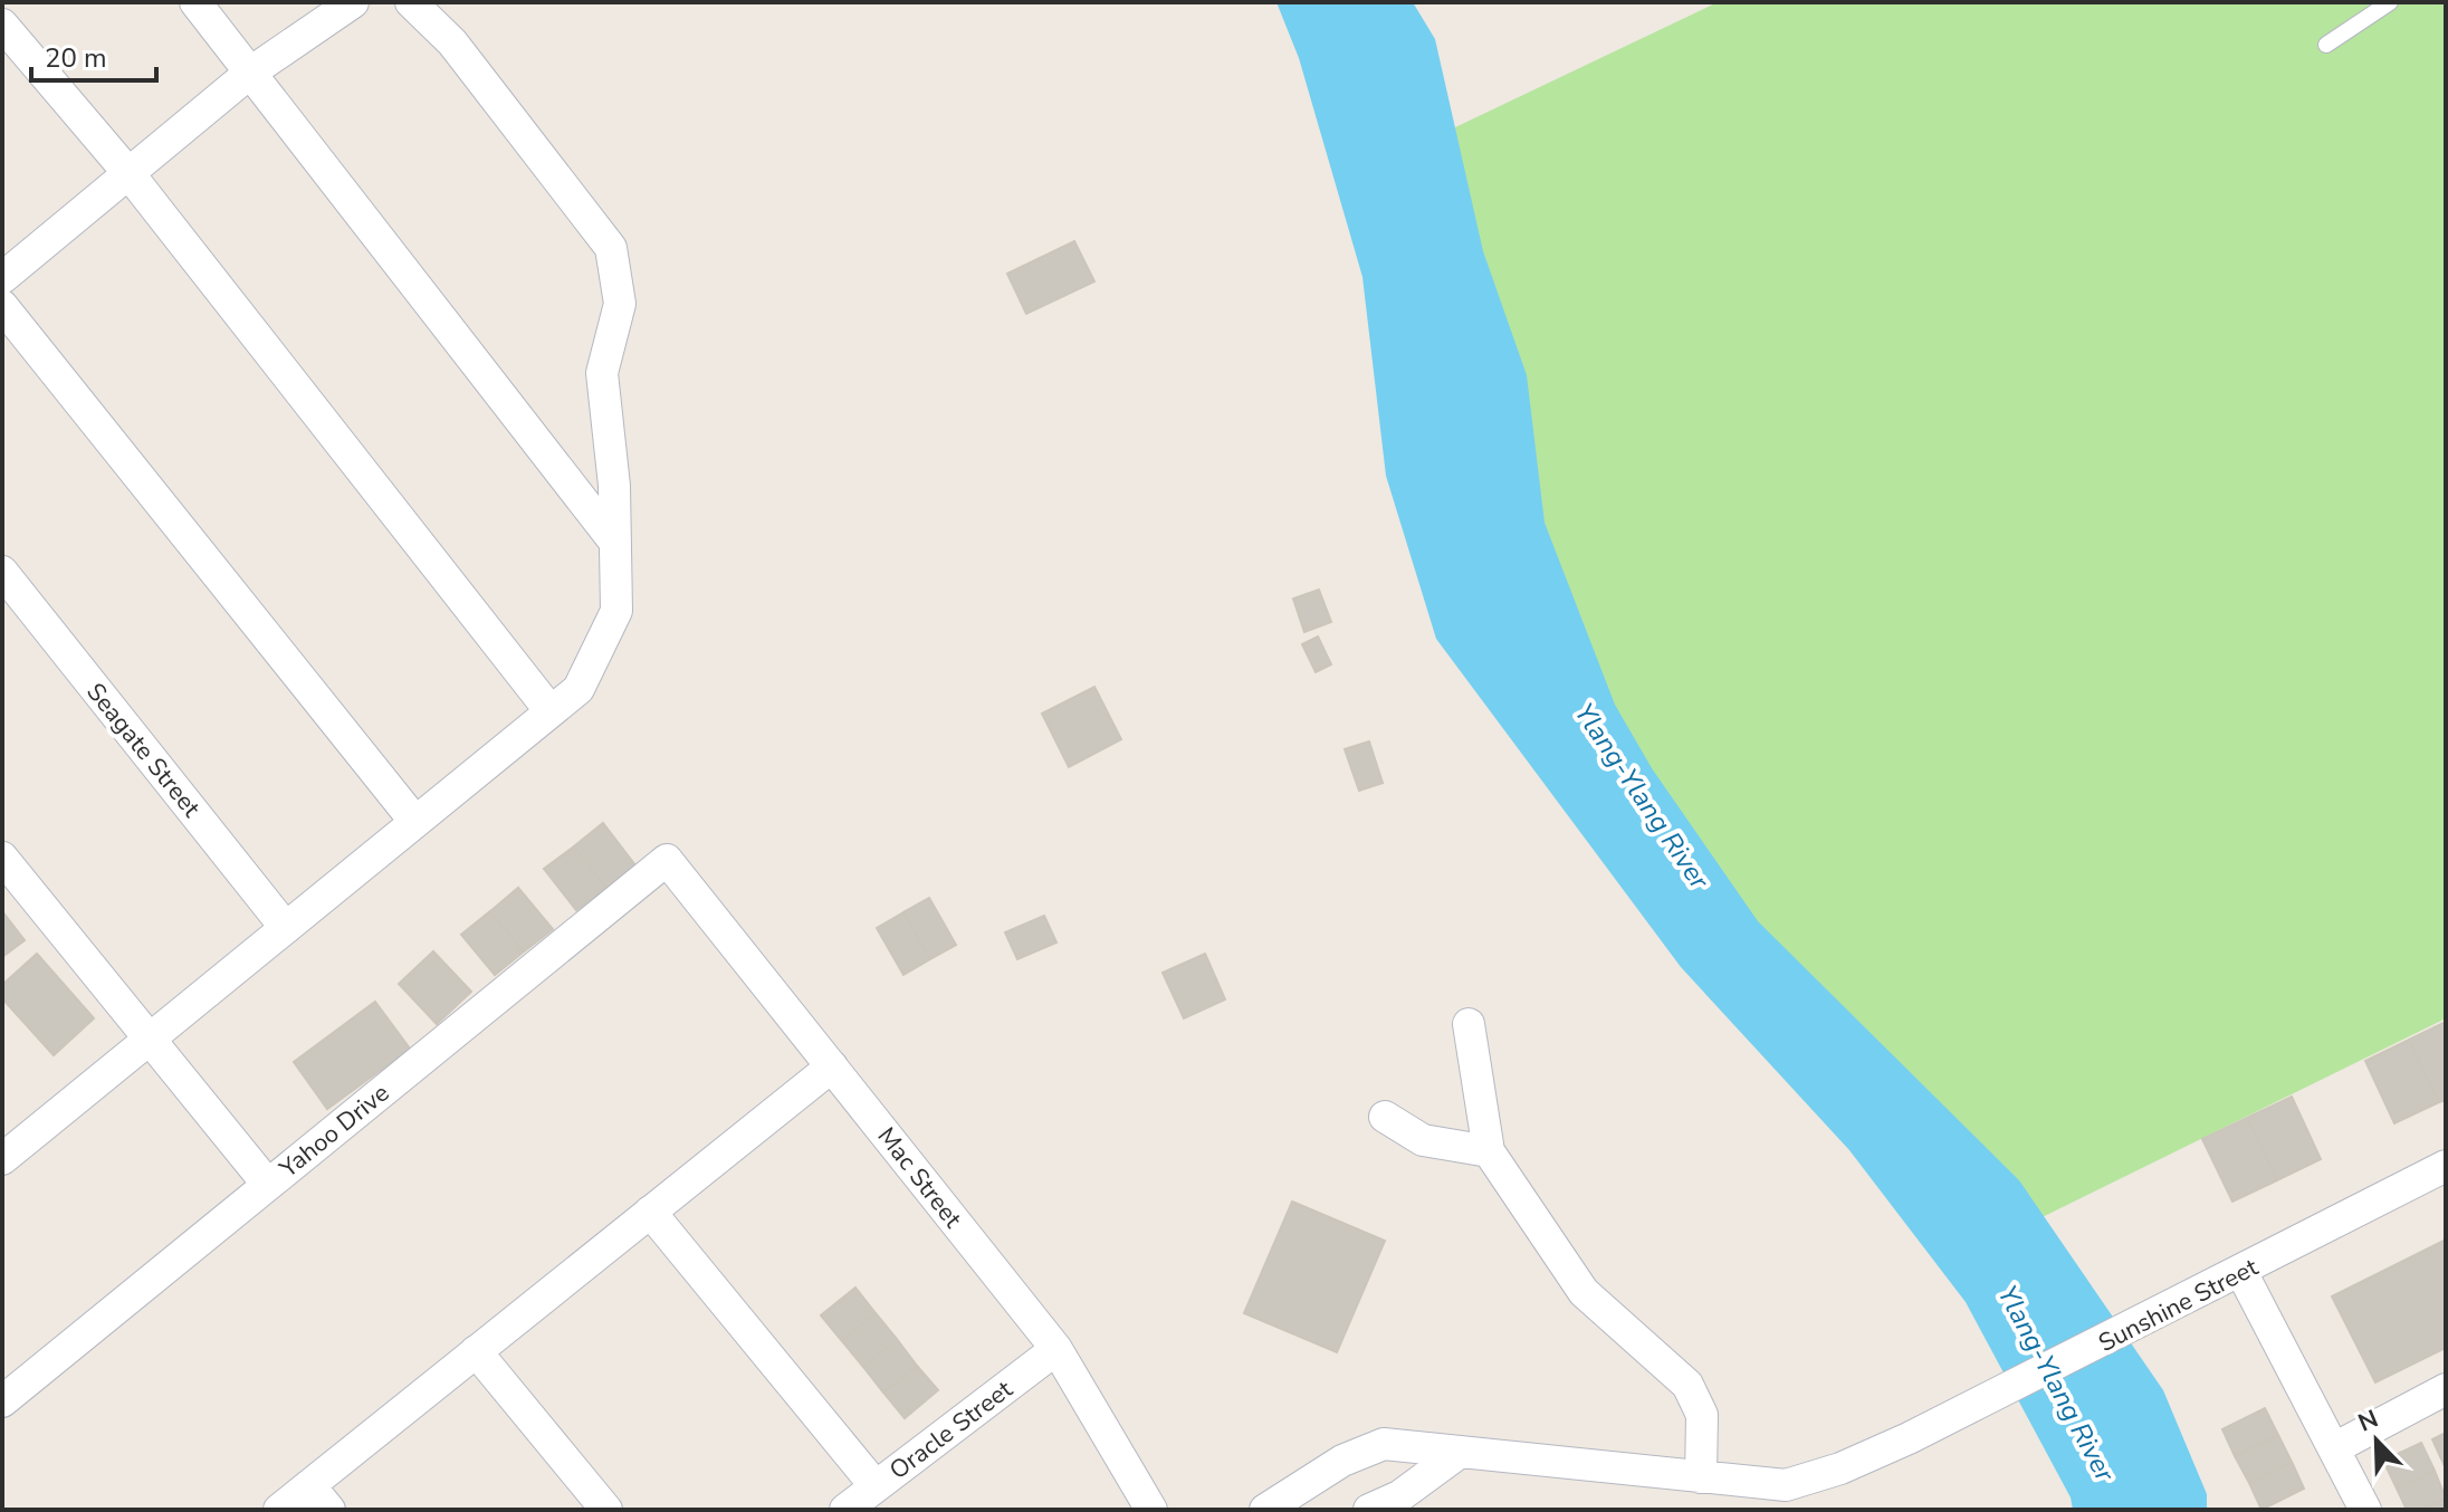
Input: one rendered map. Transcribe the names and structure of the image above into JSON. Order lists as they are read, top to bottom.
{
  "streets": {
    "street": [
      "Seagate Street",
      "Yahoo Drive",
      "Mac Street",
      "Sunshine Street",
      "Oracle Street"
    ]
  },
  "crossings": [
    ["Yahoo Drive", "Mac Street"],
    ["Mac Street", "Oracle Street"]
  ],
  "water": ["Ylang-Ylang River"],
  "scale_bar": "20 m",
  "north": "top left"
}
